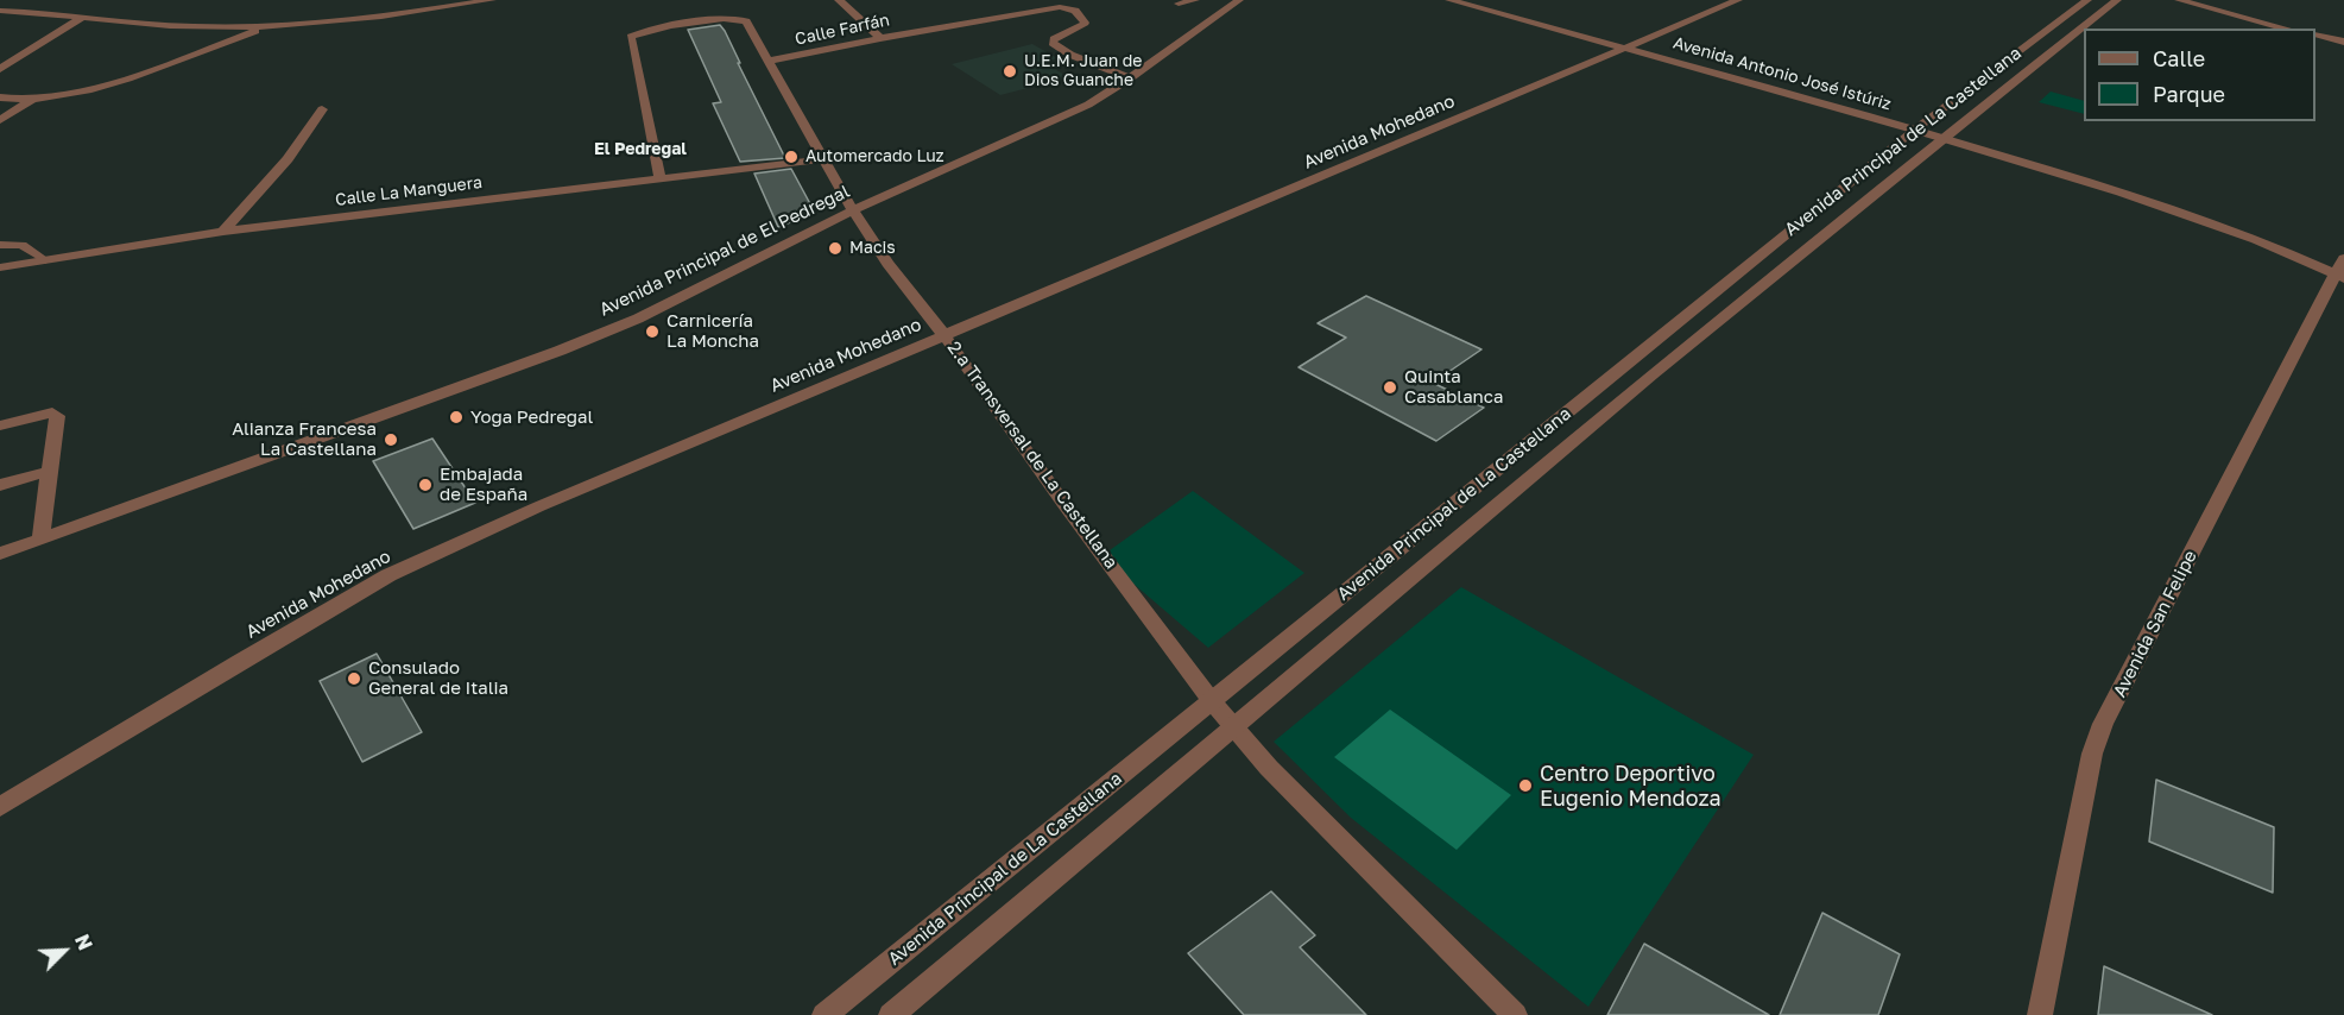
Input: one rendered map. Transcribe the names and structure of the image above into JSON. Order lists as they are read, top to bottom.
{
  "streets": {
    "street": [
      "Calle Farfán",
      "Avenida Antonio José Istúriz",
      "Avenida Mohedano",
      "Avenida Principal de La Castellana",
      "Calle La Manguera",
      "Avenida Principal de El Pedregal",
      "2.ª Transversal de La Castellana",
      "Avenida San Felipe"
    ]
  },
  "crossings": [
    ["Calle Farfán", "Avenida Principal de El Pedregal"],
    ["Calle Farfán", "2.ª Transversal de La Castellana"],
    ["Avenida Antonio José Istúriz", "Avenida Mohedano"],
    ["Avenida Antonio José Istúriz", "Avenida Principal de La Castellana"],
    ["Avenida Antonio José Istúriz", "Avenida San Felipe"],
    ["Avenida Mohedano", "2.ª Transversal de La Castellana"],
    ["Avenida Principal de La Castellana", "2.ª Transversal de La Castellana"],
    ["Calle La Manguera", "2.ª Transversal de La Castellana"],
    ["Avenida Principal de El Pedregal", "2.ª Transversal de La Castellana"]
  ],
  "districts": ["El Pedregal"],
  "places": [
    "U.E.M. Juan de Dios Guanche",
    "Automercado Luz",
    "Macis",
    "Carnicería La Moncha",
    "Quinta Casablanca",
    "Yoga Pedregal",
    "Alianza Francesa La Castellana",
    "Embajada de España",
    "Consulado General de Italia",
    "Centro Deportivo Eugenio Mendoza"
  ],
  "legend": ["Calle", "Parque"],
  "north": "top right"
}
